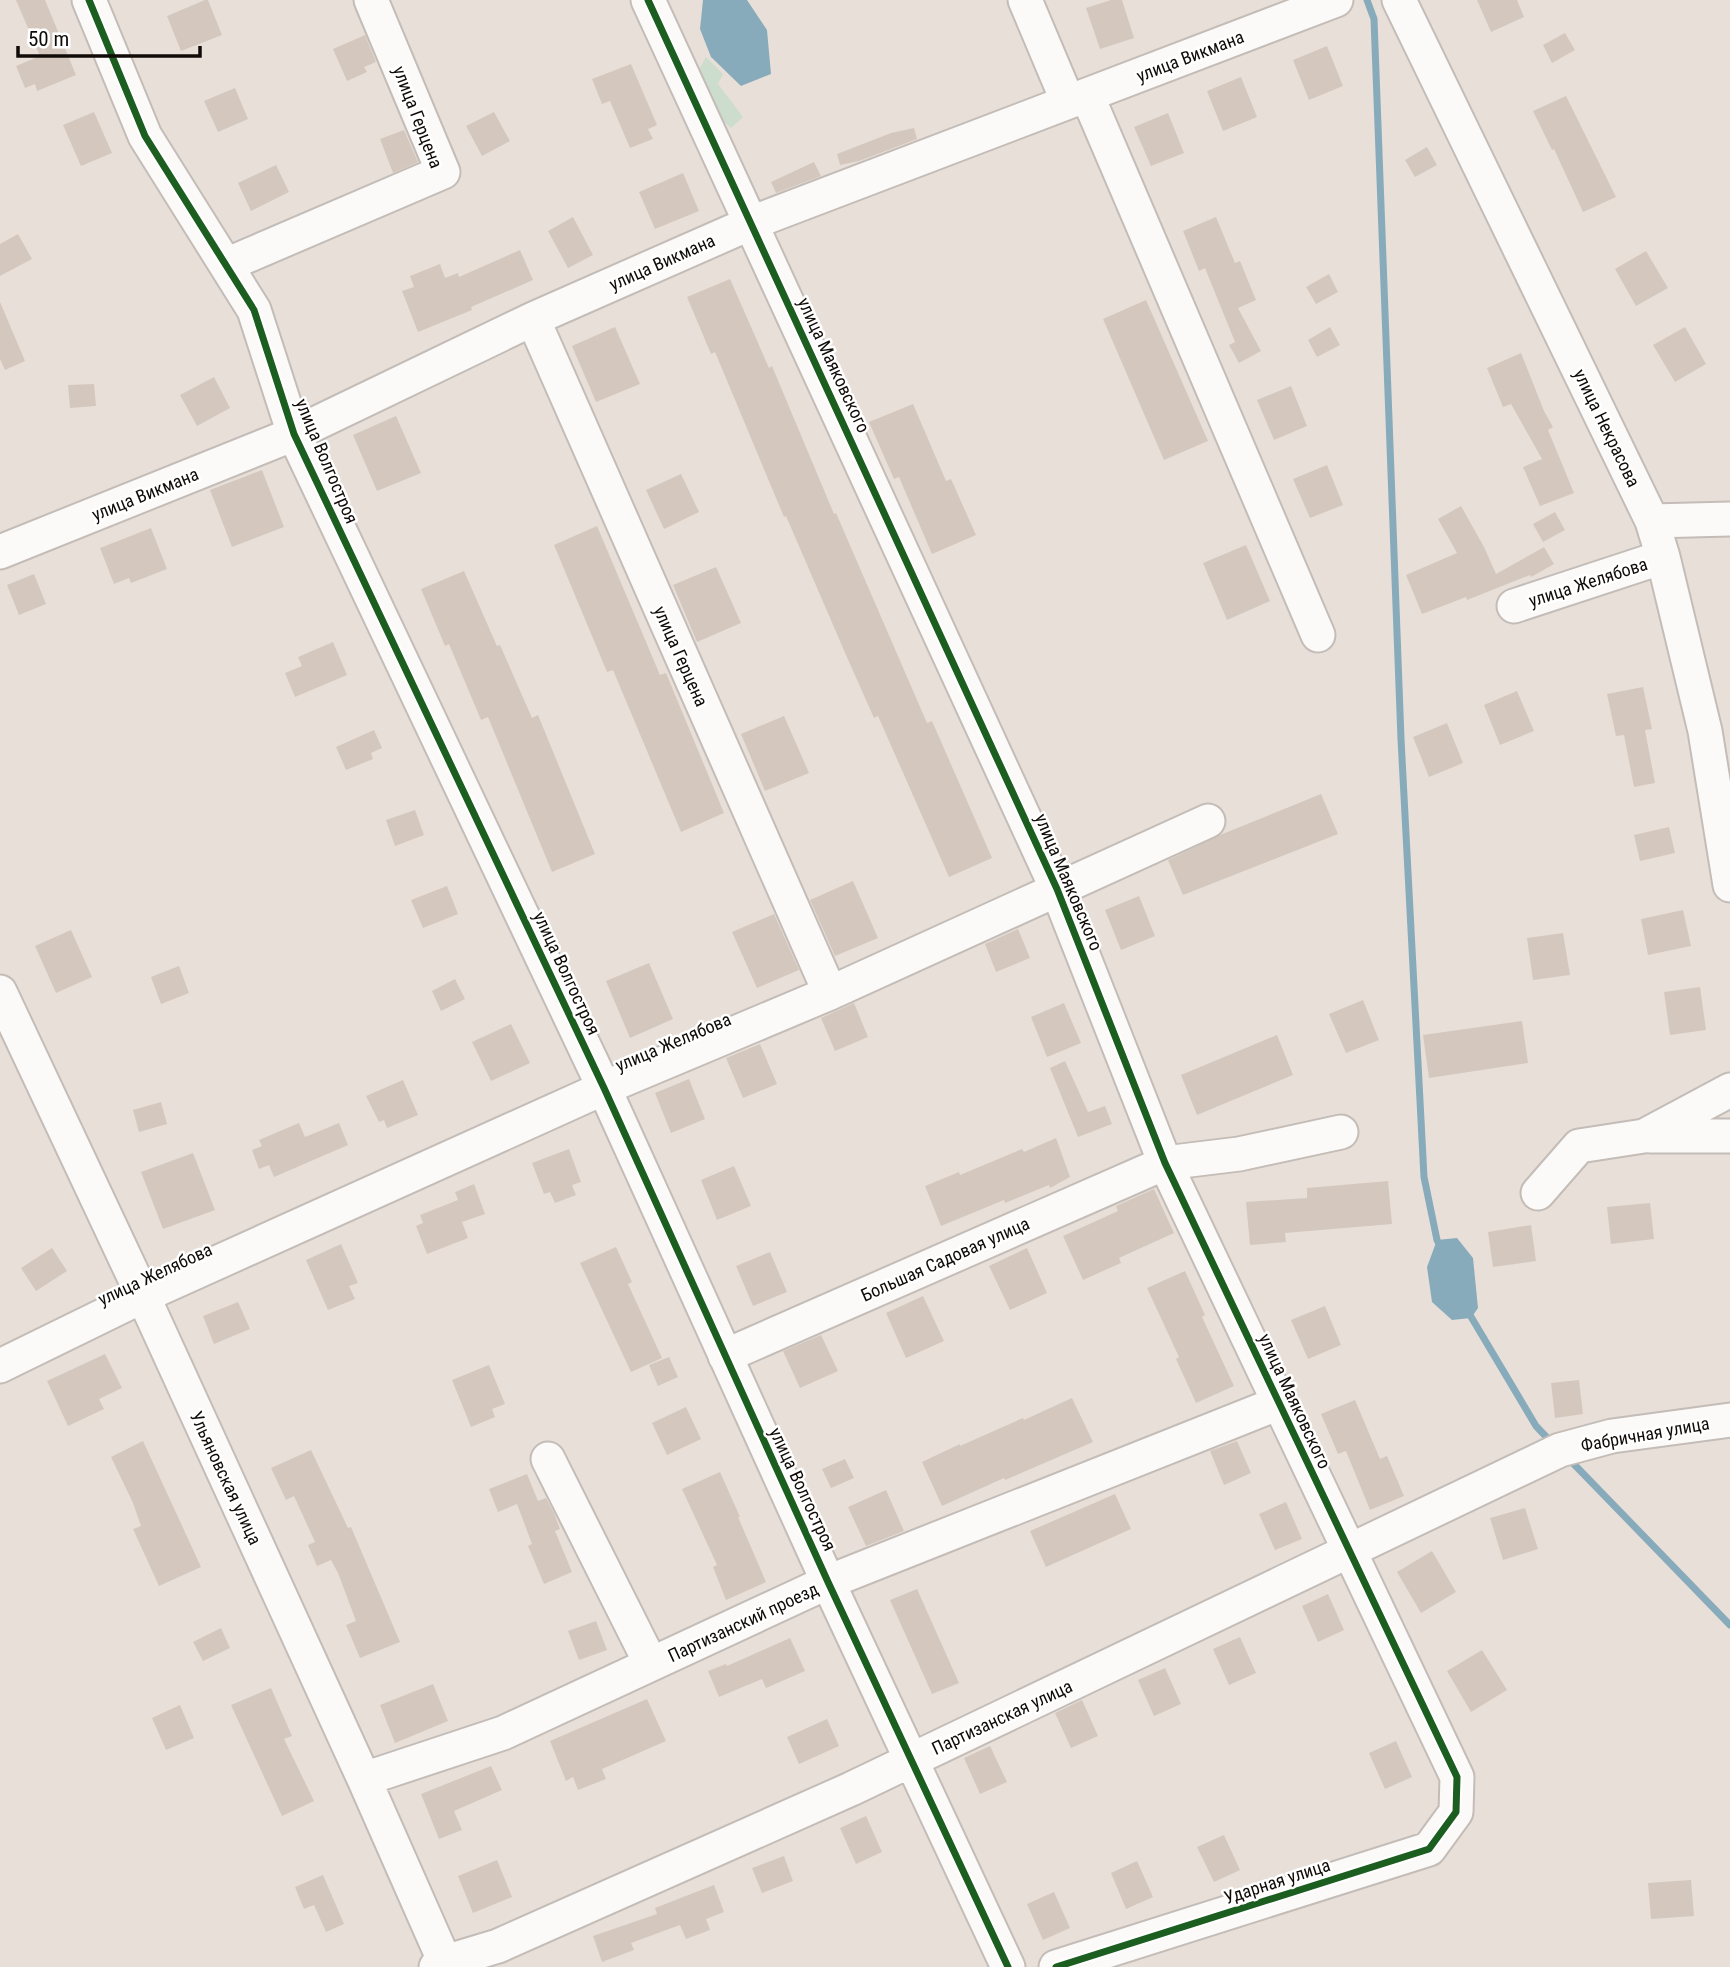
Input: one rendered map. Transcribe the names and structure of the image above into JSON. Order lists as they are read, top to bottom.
{
  "streets": {
    "street": [
      "улица Викмана",
      "улица Герцена",
      "улица Маяковского",
      "улица Некрасова",
      "улица Волгостроя",
      "улица Желябова",
      "Большая Садовая улица",
      "Фабричная улица",
      "Ульяновская улица",
      "Партизанский проезд",
      "Партизанская улица",
      "Ударная улица"
    ]
  },
  "crossings": [
    ["улица Викмана", "улица Герцена"],
    ["улица Викмана", "улица Маяковского"],
    ["улица Викмана", "улица Волгостроя"],
    ["улица Герцена", "улица Волгостроя"],
    ["улица Герцена", "улица Желябова"],
    ["улица Маяковского", "улица Желябова"],
    ["улица Маяковского", "Большая Садовая улица"],
    ["улица Маяковского", "Партизанский проезд"],
    ["улица Маяковского", "Партизанская улица"],
    ["улица Маяковского", "Ударная улица"],
    ["улица Некрасова", "улица Желябова"],
    ["улица Волгостроя", "улица Желябова"],
    ["улица Волгостроя", "Большая Садовая улица"],
    ["улица Волгостроя", "Партизанский проезд"],
    ["улица Волгостроя", "Партизанская улица"],
    ["улица Желябова", "Ульяновская улица"],
    ["Фабричная улица", "Партизанская улица"],
    ["Ульяновская улица", "Партизанский проезд"],
    ["Ульяновская улица", "Партизанская улица"]
  ],
  "scale_bar": "50 m"
}
